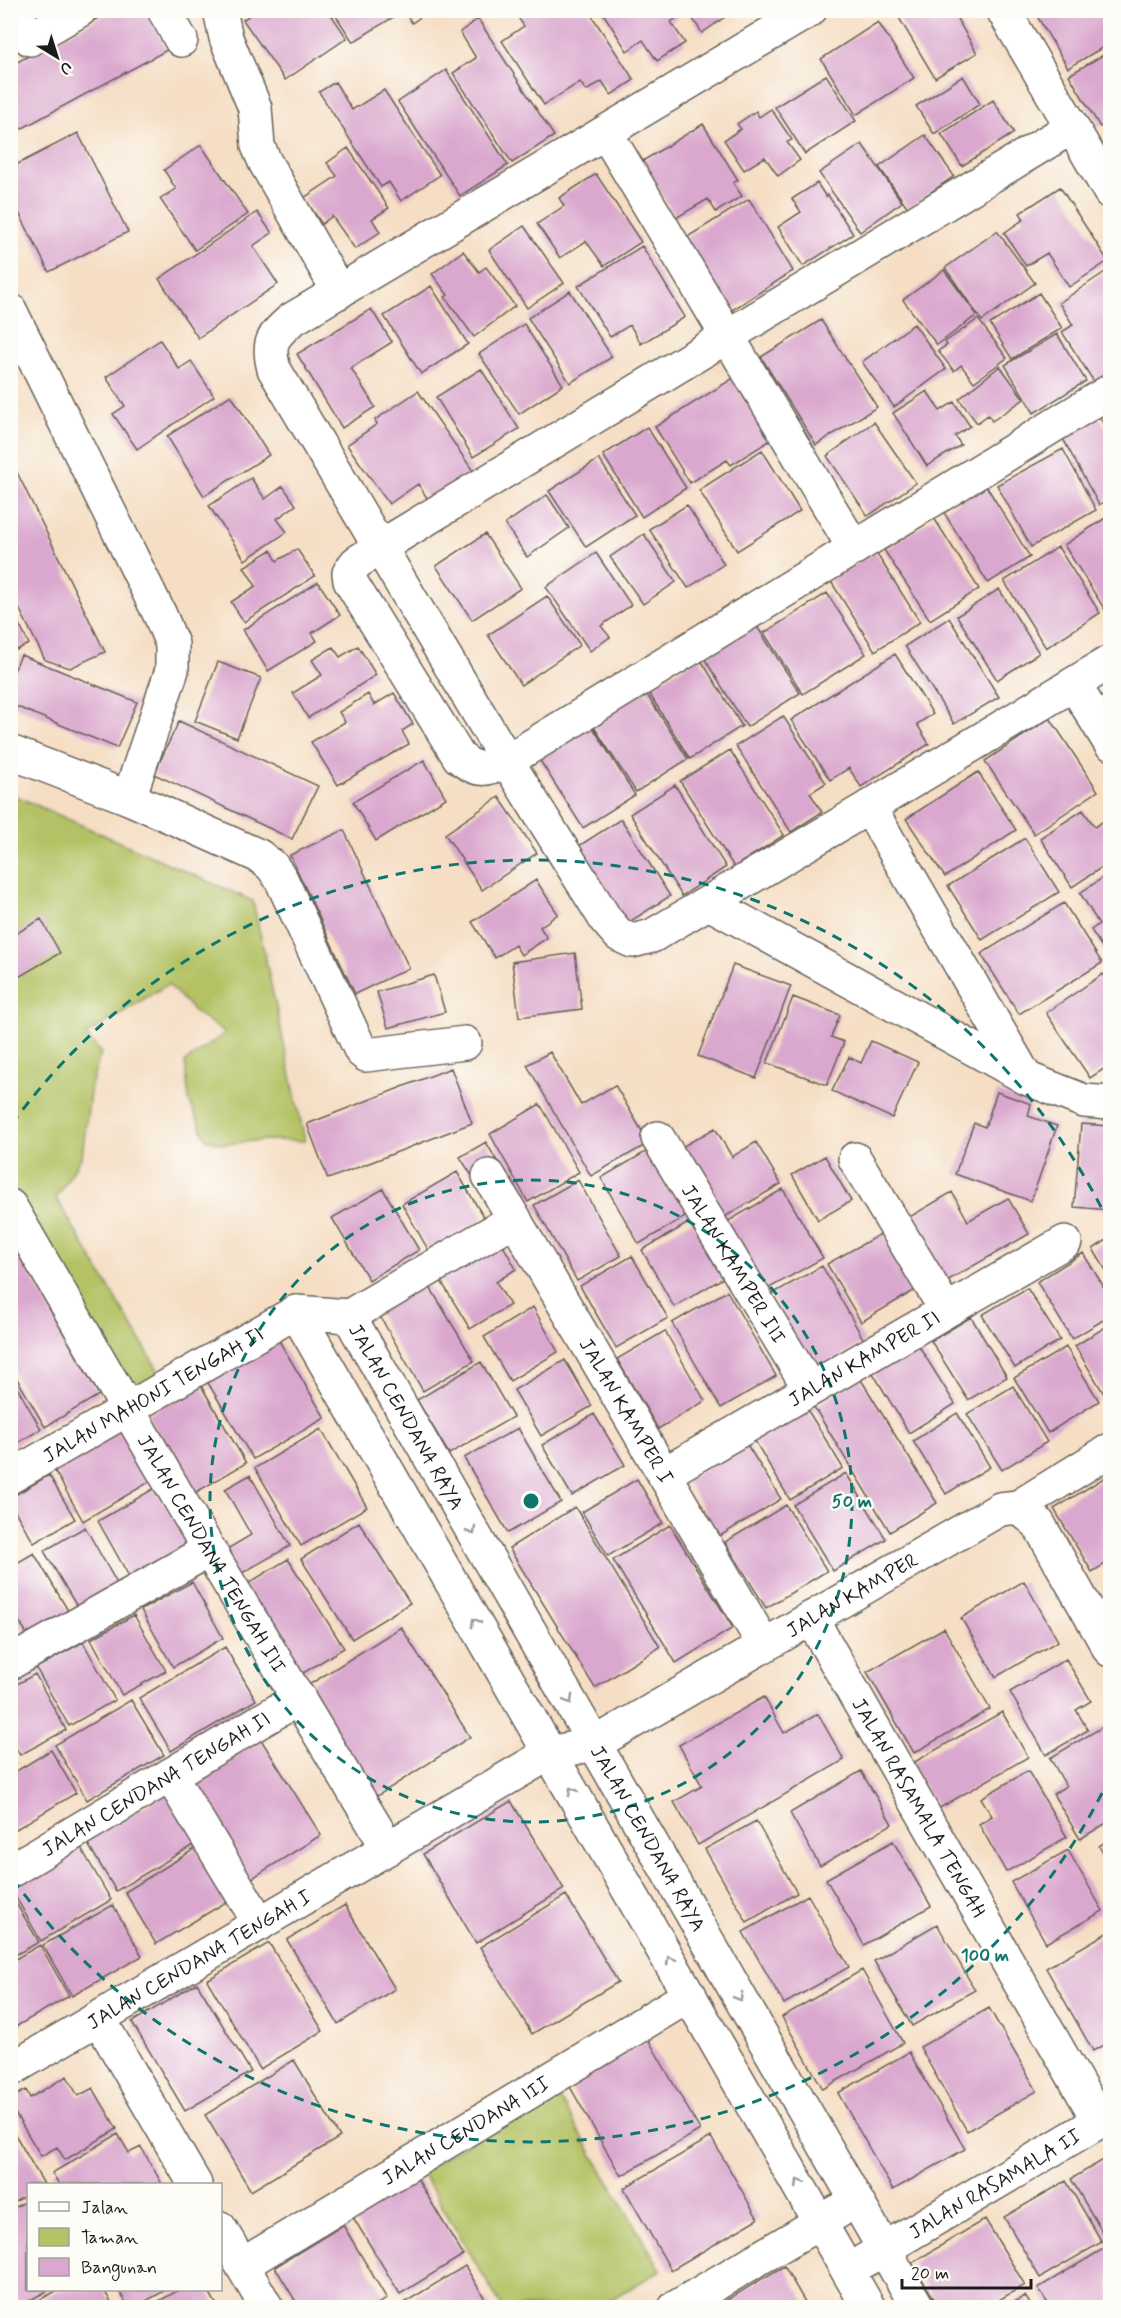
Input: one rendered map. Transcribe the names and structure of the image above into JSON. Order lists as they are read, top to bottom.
{
  "streets": {
    "street": [
      "JALAN KAMPER III",
      "JALAN KAMPER II",
      "JALAN MAHONI TENGAH II",
      "JALAN KAMPER I",
      "JALAN CENDANA RAYA",
      "JALAN CENDANA TENGAH III",
      "JALAN KAMPER",
      "JALAN CENDANA TENGAH II",
      "JALAN RASAMALA TENGAH",
      "JALAN CENDANA TENGAH I",
      "JALAN CENDANA III",
      "JALAN RASAMALA II"
    ]
  },
  "crossings": [
    ["JALAN KAMPER III", "JALAN KAMPER II"],
    ["JALAN KAMPER II", "JALAN KAMPER I"],
    ["JALAN MAHONI TENGAH II", "JALAN CENDANA RAYA"],
    ["JALAN MAHONI TENGAH II", "JALAN CENDANA TENGAH III"],
    ["JALAN KAMPER I", "JALAN KAMPER"],
    ["JALAN CENDANA RAYA", "JALAN KAMPER"],
    ["JALAN CENDANA RAYA", "JALAN RASAMALA II"],
    ["JALAN CENDANA TENGAH III", "JALAN CENDANA TENGAH II"],
    ["JALAN CENDANA TENGAH III", "JALAN CENDANA TENGAH I"],
    ["JALAN KAMPER", "JALAN RASAMALA TENGAH"],
    ["JALAN KAMPER", "JALAN CENDANA TENGAH I"],
    ["JALAN RASAMALA TENGAH", "JALAN RASAMALA II"]
  ],
  "legend": ["Jalan", "Taman", "Bangunan"],
  "scale_bar": "20 m",
  "north": "bottom right",
  "rings": ["50 m", "100 m"]
}
